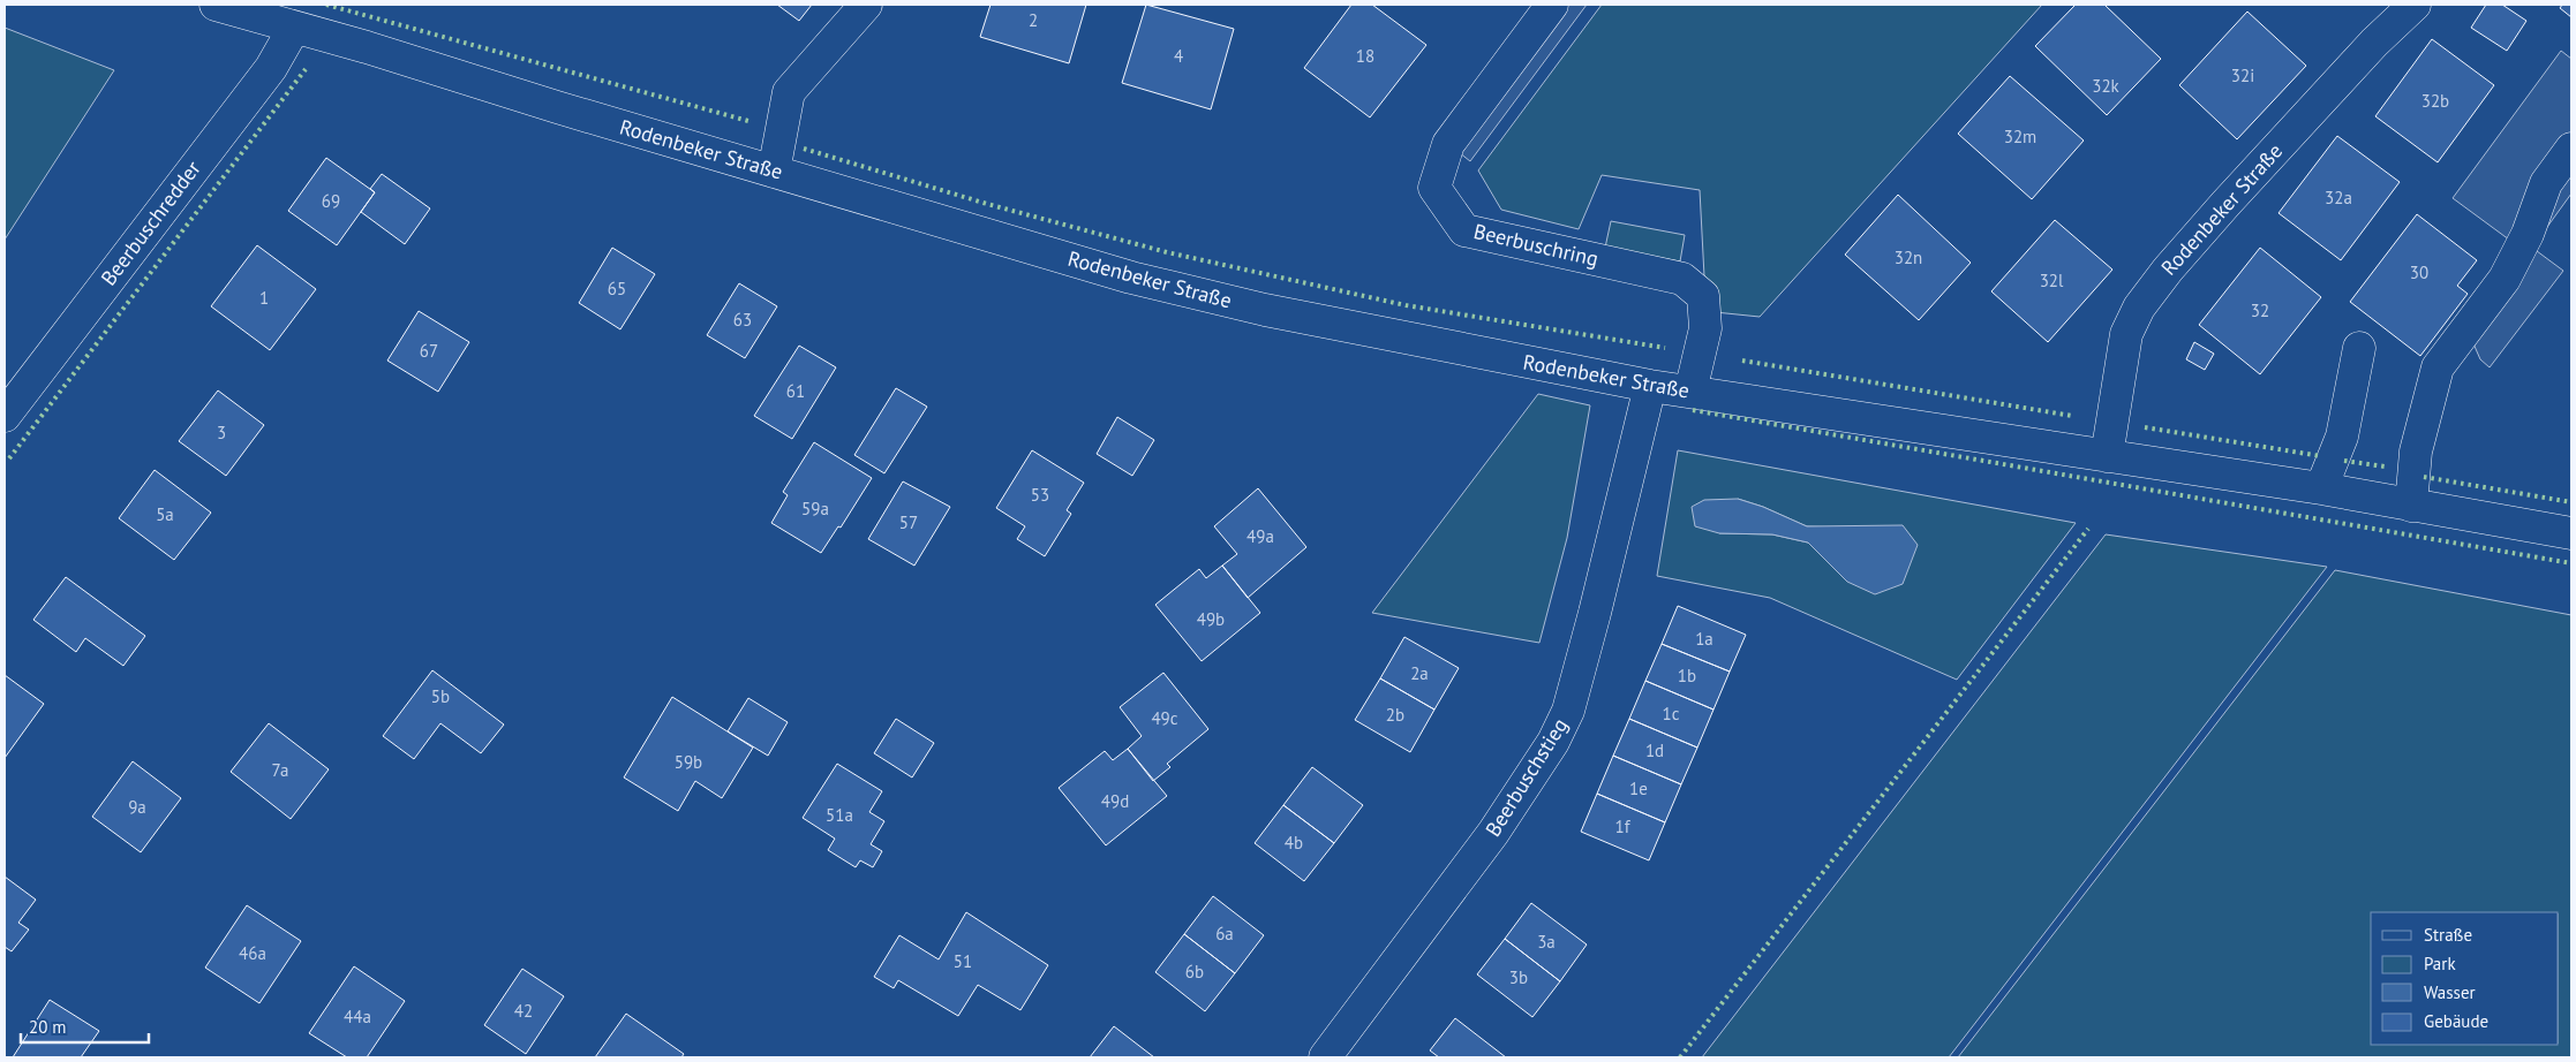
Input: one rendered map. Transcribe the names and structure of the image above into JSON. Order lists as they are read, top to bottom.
{
  "streets": {
    "street": [
      "Rodenbeker Straße",
      "Beerbuschredder",
      "Beerbuschring",
      "Beerbuschstieg"
    ]
  },
  "crossings": [
    ["Rodenbeker Straße", "Beerbuschredder"],
    ["Rodenbeker Straße", "Beerbuschring"],
    ["Rodenbeker Straße", "Beerbuschstieg"]
  ],
  "house_numbers": [
    "2",
    "4",
    "18",
    "32i",
    "32k",
    "32b",
    "32m",
    "32a",
    "69",
    "32n",
    "30",
    "32l",
    "65",
    "1",
    "32",
    "63",
    "67",
    "61",
    "3",
    "53",
    "59a",
    "5a",
    "57",
    "49a",
    "49b",
    "1a",
    "2a",
    "1b",
    "5b",
    "1c",
    "2b",
    "49c",
    "1d",
    "59b",
    "7a",
    "1e",
    "49d",
    "9a",
    "51a",
    "1f",
    "4b",
    "6a",
    "3a",
    "46a",
    "51",
    "6b",
    "3b",
    "42",
    "44a"
  ],
  "legend": [
    "Straße",
    "Park",
    "Wasser",
    "Gebäude"
  ],
  "scale_bar": "20 m"
}
